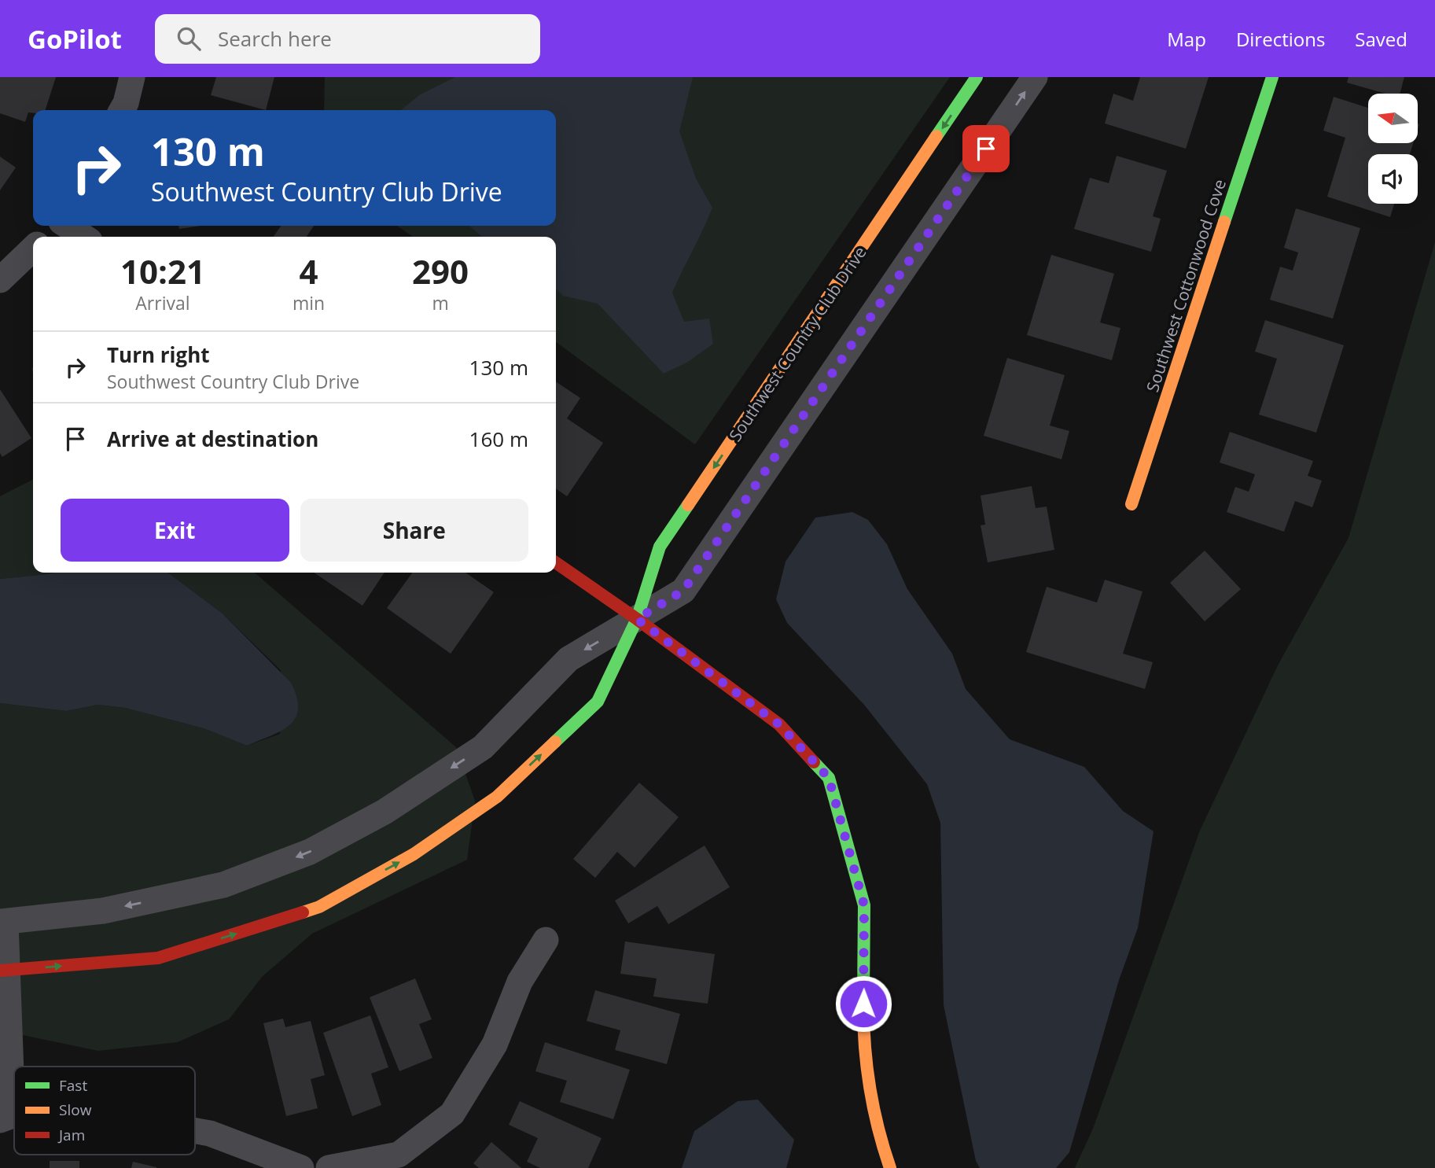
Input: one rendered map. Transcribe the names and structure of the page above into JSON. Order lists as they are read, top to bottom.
{
  "streets": {
    "street": ["Southwest Cottonwood Cove", "Southwest Country Club Drive"]
  },
  "legend": ["Fast", "Slow", "Jam"],
  "north": "left",
  "page": {
    "header": "GoPilot",
    "search": "Search here",
    "nav": ["Map", "Directions", "Saved"],
    "turn": ["130 m", "Southwest Country Club Drive"],
    "eta": [
      "10:21",
      "Arrival",
      "4",
      "min",
      "290",
      "m"
    ],
    "list": [
      {
        "name": "Turn right",
        "note": "Southwest Country Club Drive",
        "value": "130 m"
      },
      {
        "name": "Arrive at destination",
        "value": "160 m"
      }
    ],
    "buttons": ["Exit", "Share"]
  }
}
